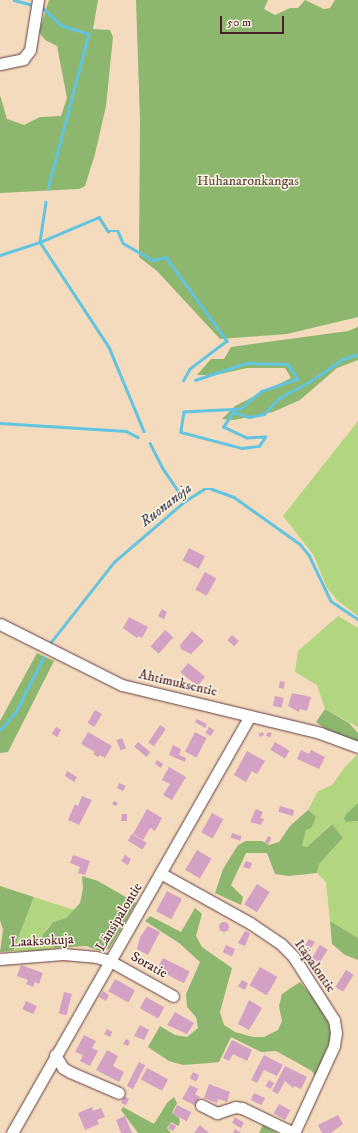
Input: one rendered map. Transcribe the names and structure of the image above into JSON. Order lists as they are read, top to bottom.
{
  "streets": {
    "street": [
      "Ahtimuksentie",
      "Länsipalontie",
      "Laaksokuja",
      "Soratie",
      "Itäpalontie"
    ]
  },
  "crossings": [
    ["Ahtimuksentie", "Länsipalontie"],
    ["Länsipalontie", "Laaksokuja"],
    ["Länsipalontie", "Soratie"],
    ["Länsipalontie", "Itäpalontie"],
    ["Laaksokuja", "Soratie"]
  ],
  "water": ["Ruonanoja"],
  "parks": ["Huhanaronkangas"],
  "scale_bar": "50 m"
}
